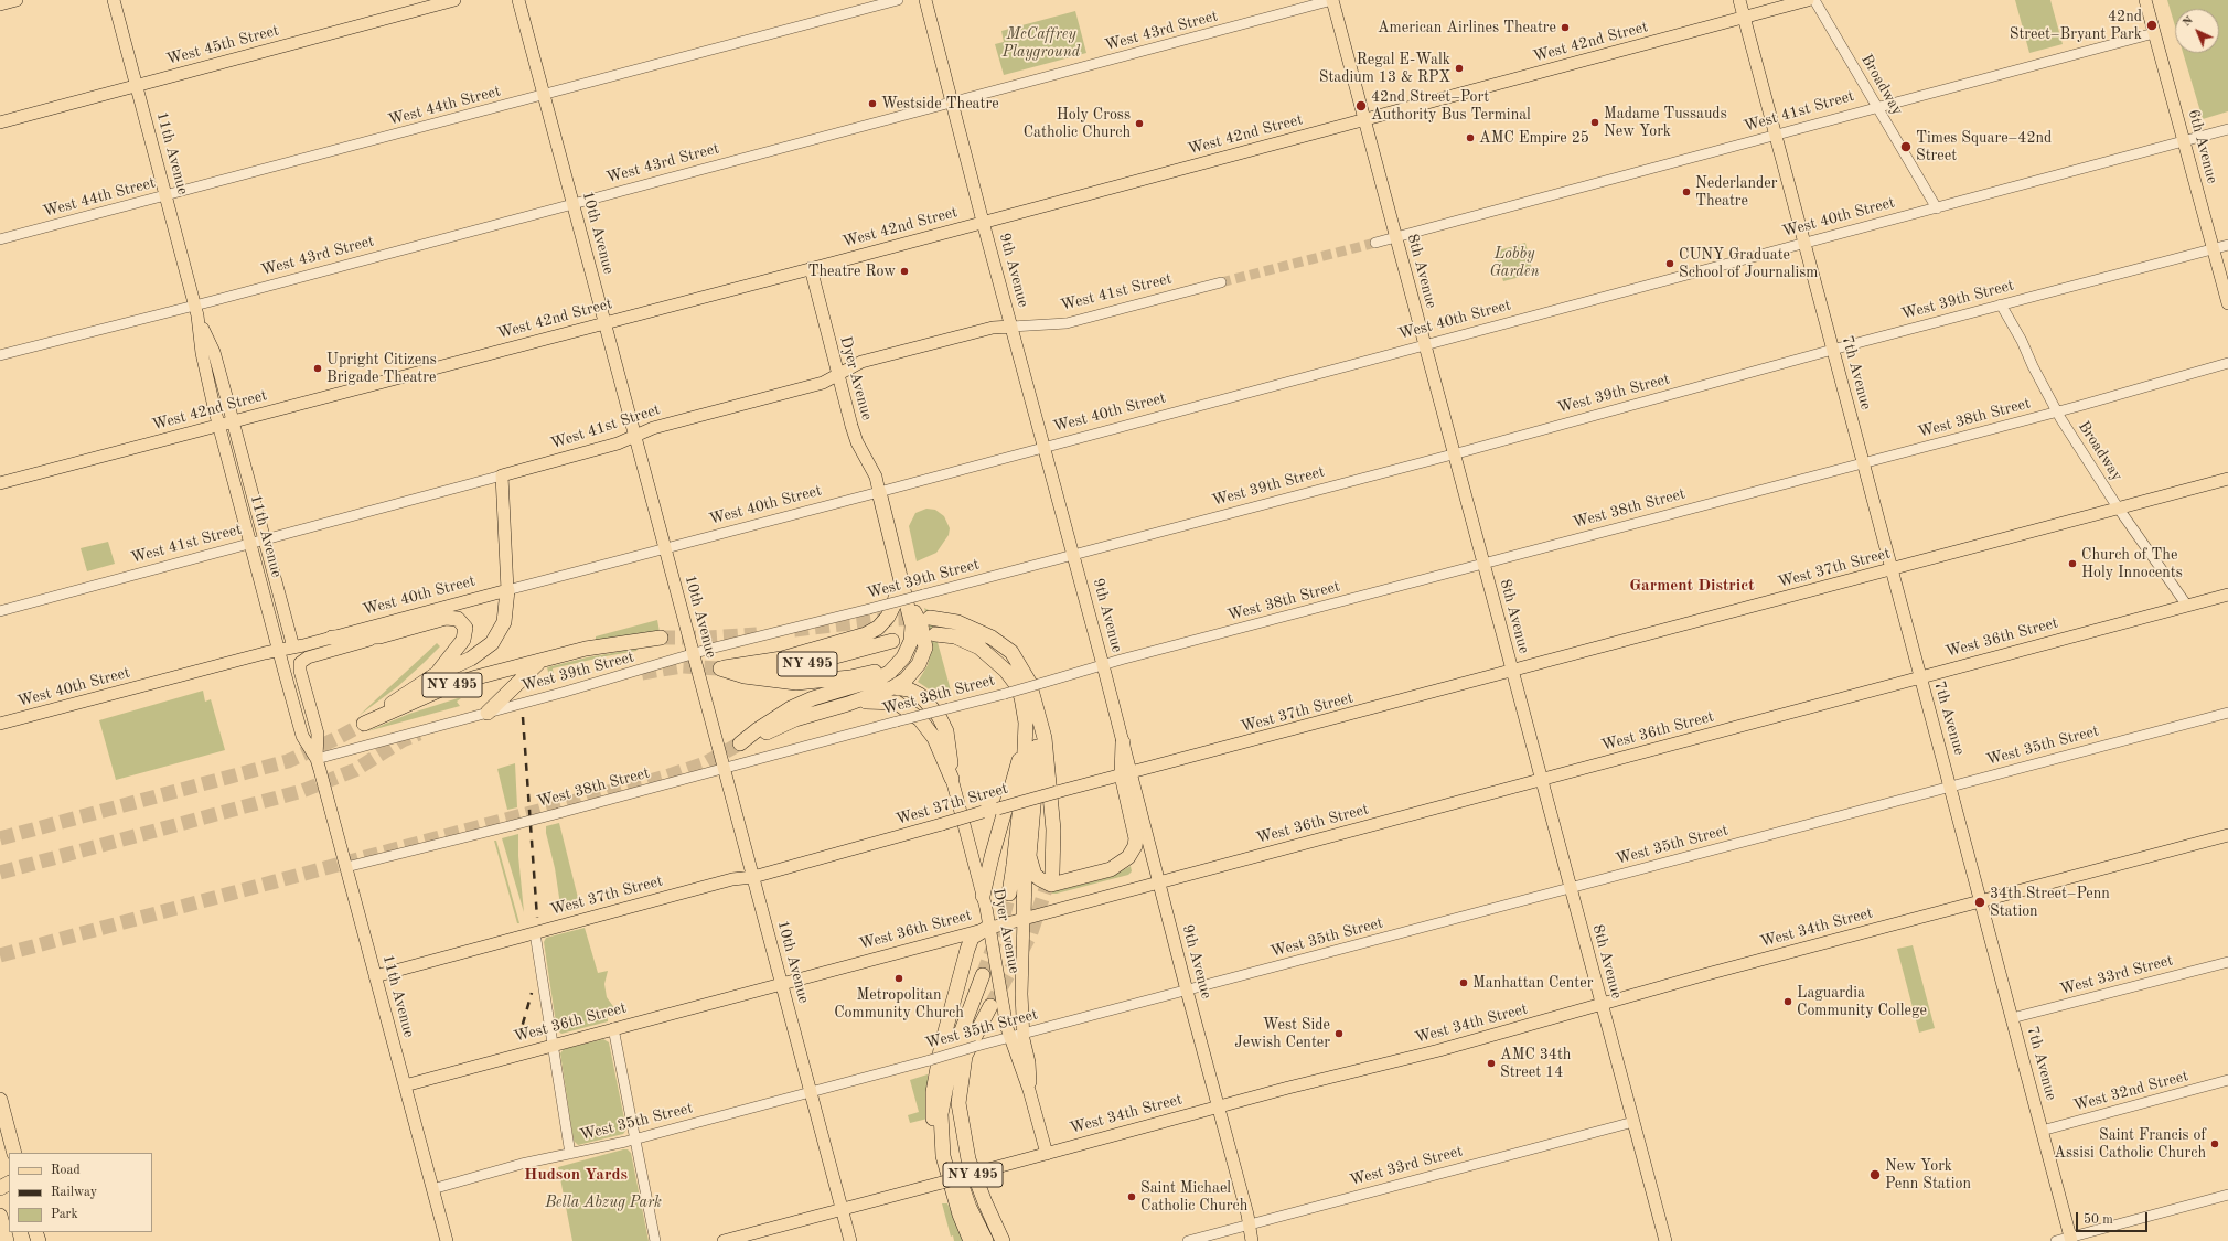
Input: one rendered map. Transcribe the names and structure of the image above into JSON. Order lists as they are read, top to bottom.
{
  "streets": {
    "highway": ["NY 495"],
    "main road": [
      "West 42nd Street",
      "West 45th Street",
      "West 41st Street",
      "6th Avenue",
      "11th Avenue",
      "West 40th Street",
      "10th Avenue",
      "9th Avenue",
      "8th Avenue",
      "7th Avenue",
      "Dyer Avenue",
      "West 37th Street",
      "West 36th Street",
      "West 34th Street"
    ],
    "street": [
      "West 43rd Street",
      "Broadway",
      "West 44th Street",
      "West 39th Street",
      "West 38th Street",
      "West 35th Street",
      "West 33rd Street",
      "West 32nd Street"
    ]
  },
  "crossings": [
    ["West 43rd Street", "11th Avenue"],
    ["West 43rd Street", "10th Avenue"],
    ["West 43rd Street", "9th Avenue"],
    ["West 43rd Street", "8th Avenue"],
    ["West 42nd Street", "11th Avenue"],
    ["West 42nd Street", "10th Avenue"],
    ["West 42nd Street", "9th Avenue"],
    ["West 42nd Street", "8th Avenue"],
    ["West 42nd Street", "7th Avenue"],
    ["West 42nd Street", "Dyer Avenue"],
    ["West 45th Street", "11th Avenue"],
    ["Broadway", "West 41st Street"],
    ["Broadway", "West 40th Street"],
    ["Broadway", "West 39th Street"],
    ["Broadway", "West 38th Street"],
    ["Broadway", "West 37th Street"],
    ["Broadway", "West 36th Street"],
    ["West 44th Street", "11th Avenue"],
    ["West 44th Street", "10th Avenue"],
    ["West 41st Street", "6th Avenue"],
    ["West 41st Street", "11th Avenue"],
    ["West 41st Street", "10th Avenue"],
    ["West 41st Street", "9th Avenue"],
    ["West 41st Street", "8th Avenue"],
    ["West 41st Street", "7th Avenue"],
    ["West 41st Street", "Dyer Avenue"],
    ["6th Avenue", "West 40th Street"],
    ["6th Avenue", "West 39th Street"],
    ["11th Avenue", "West 40th Street"],
    ["11th Avenue", "West 39th Street"],
    ["11th Avenue", "West 38th Street"],
    ["11th Avenue", "West 37th Street"],
    ["11th Avenue", "West 36th Street"],
    ["11th Avenue", "West 35th Street"],
    ["West 40th Street", "10th Avenue"],
    ["West 40th Street", "9th Avenue"],
    ["West 40th Street", "8th Avenue"],
    ["West 40th Street", "7th Avenue"],
    ["West 40th Street", "Dyer Avenue"],
    ["10th Avenue", "West 39th Street"],
    ["10th Avenue", "West 38th Street"],
    ["10th Avenue", "West 37th Street"],
    ["10th Avenue", "West 36th Street"],
    ["10th Avenue", "West 35th Street"],
    ["10th Avenue", "West 34th Street"],
    ["9th Avenue", "West 39th Street"],
    ["9th Avenue", "West 38th Street"],
    ["9th Avenue", "West 37th Street"],
    ["9th Avenue", "West 36th Street"],
    ["9th Avenue", "West 35th Street"],
    ["9th Avenue", "West 34th Street"],
    ["9th Avenue", "West 33rd Street"],
    ["8th Avenue", "West 39th Street"],
    ["8th Avenue", "West 38th Street"],
    ["8th Avenue", "West 37th Street"],
    ["8th Avenue", "West 36th Street"],
    ["8th Avenue", "West 35th Street"],
    ["8th Avenue", "West 34th Street"],
    ["8th Avenue", "West 33rd Street"],
    ["West 39th Street", "7th Avenue"],
    ["7th Avenue", "West 38th Street"],
    ["7th Avenue", "West 37th Street"],
    ["7th Avenue", "West 36th Street"],
    ["7th Avenue", "West 35th Street"],
    ["7th Avenue", "West 34th Street"],
    ["7th Avenue", "West 33rd Street"],
    ["7th Avenue", "West 32nd Street"],
    ["Dyer Avenue", "West 36th Street"],
    ["Dyer Avenue", "West 35th Street"],
    ["Dyer Avenue", "West 34th Street"]
  ],
  "districts": ["Garment District", "Hudson Yards"],
  "parks": ["McCaffrey Playground", "Lobby Garden", "Bella Abzug Park"],
  "places": [
    "42nd Street–Bryant Park",
    "American Airlines Theatre",
    "Regal E-Walk Stadium 13 & RPX",
    "Westside Theatre",
    "42nd Street–Port Authority Bus Terminal",
    "Madame Tussauds New York",
    "Holy Cross Catholic Church",
    "AMC Empire 25",
    "Times Square–42nd Street",
    "Nederlander Theatre",
    "CUNY Graduate School of Journalism",
    "Theatre Row",
    "Upright Citizens Brigade Theatre",
    "Church of The Holy Innocents",
    "34th Street–Penn Station",
    "Metropolitan Community Church",
    "Manhattan Center",
    "Laguardia Community College",
    "West Side Jewish Center",
    "AMC 34th Street 14",
    "Saint Francis of Assisi Catholic Church",
    "New York Penn Station",
    "Saint Michael Catholic Church"
  ],
  "legend": ["Road", "Railway", "Park"],
  "scale_bar": "50 m",
  "north": "top left"
}
